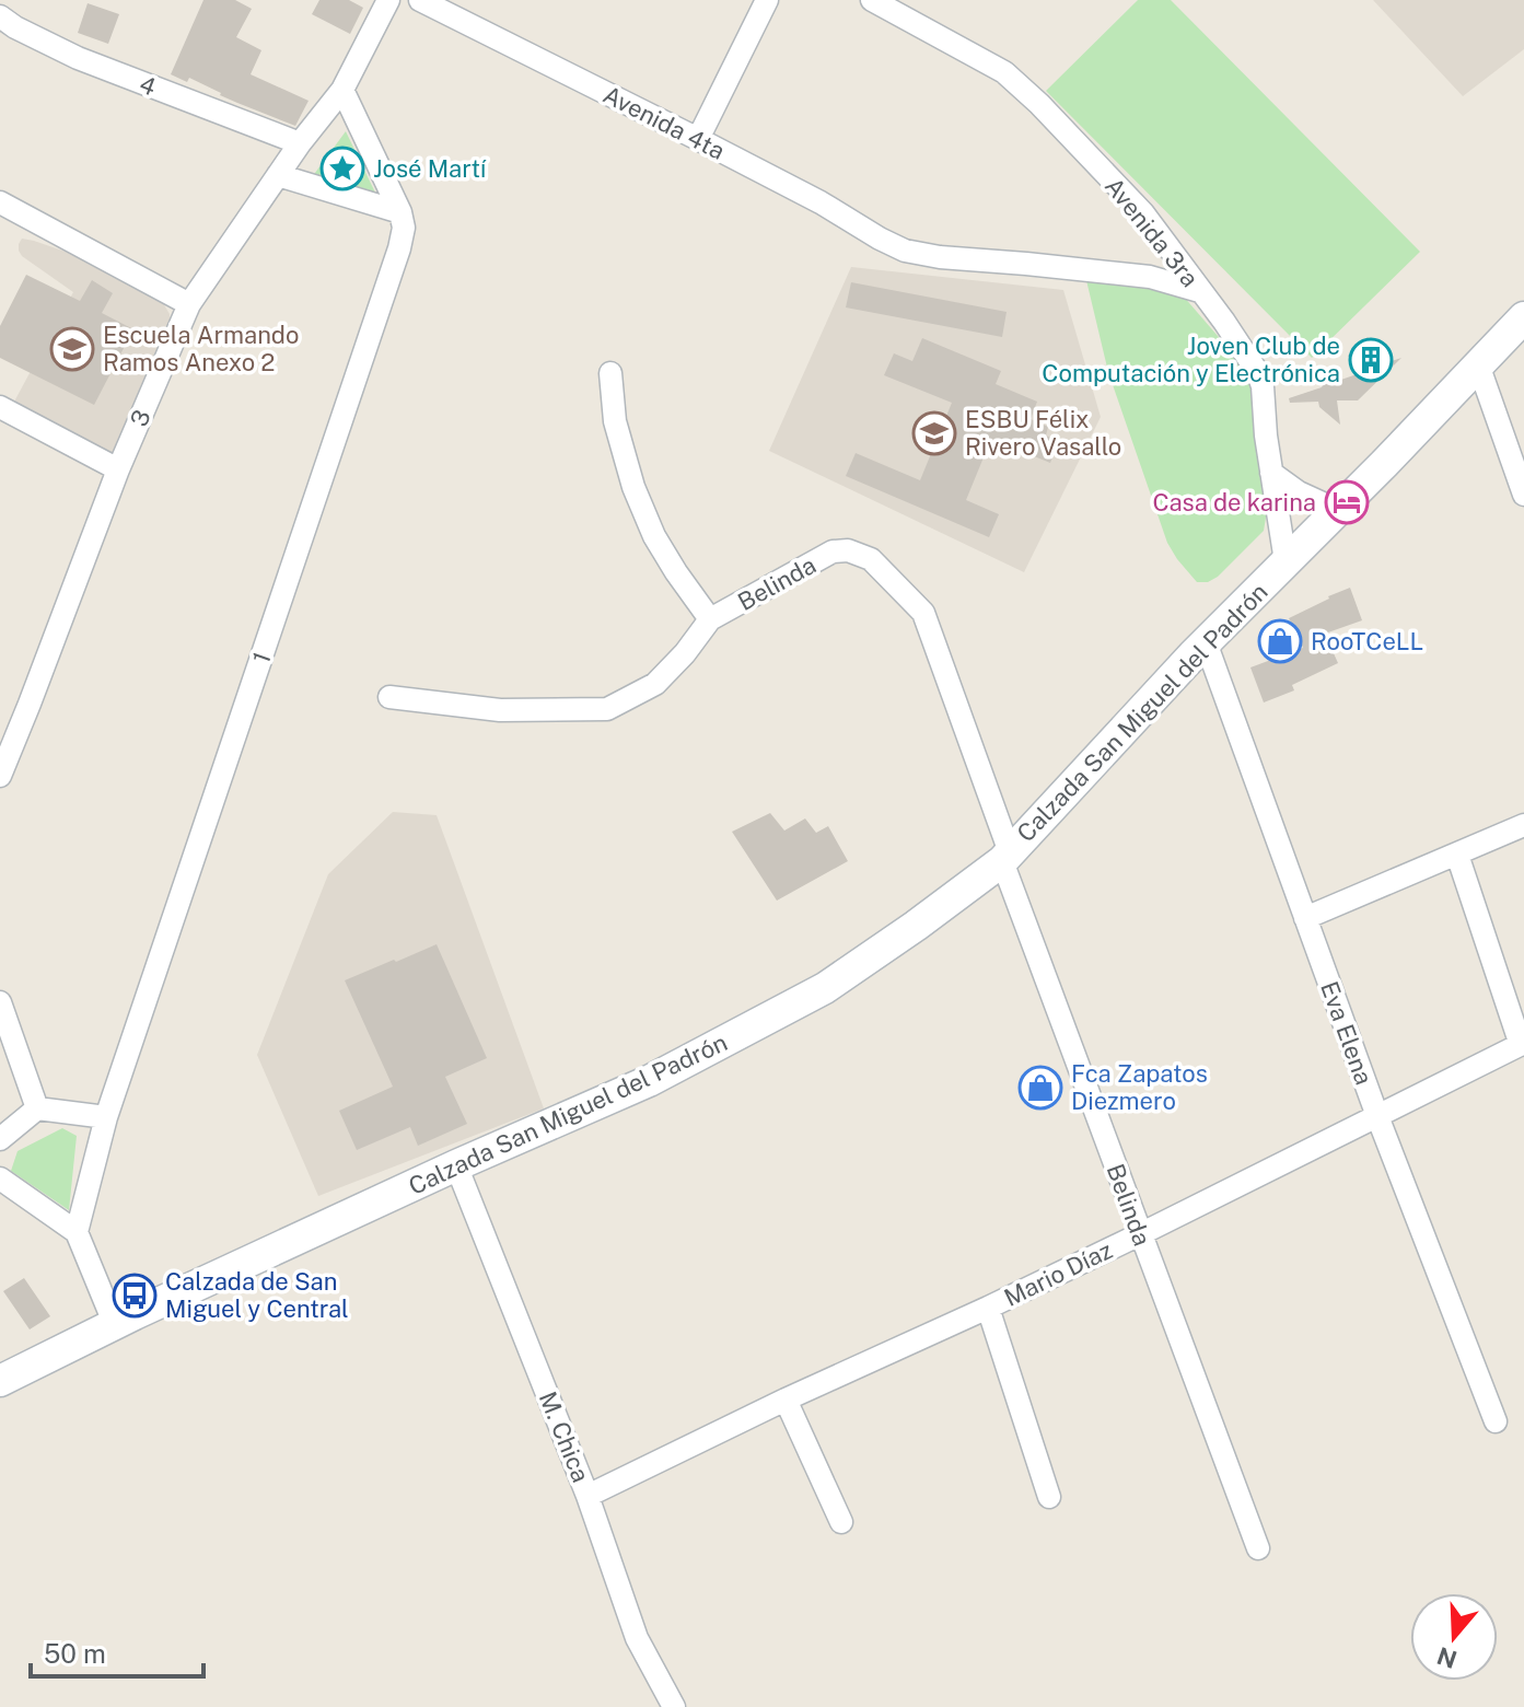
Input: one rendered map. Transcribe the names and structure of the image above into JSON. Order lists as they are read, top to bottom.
{
  "streets": {
    "main road": ["Calzada San Miguel del Padrón"],
    "street": [
      "4",
      "Avenida 4ta",
      "Avenida 3ra",
      "3",
      "Belinda",
      "1",
      "Eva Elena",
      "Mario Díaz",
      "M. Chica"
    ]
  },
  "crossings": [
    ["4", "3"],
    ["Avenida 4ta", "Avenida 3ra"],
    ["Avenida 3ra", "Calzada San Miguel del Padrón"],
    ["3", "1"],
    ["Belinda", "Calzada San Miguel del Padrón"],
    ["Belinda", "Mario Díaz"],
    ["Calzada San Miguel del Padrón", "Eva Elena"],
    ["Calzada San Miguel del Padrón", "M. Chica"],
    ["Eva Elena", "Mario Díaz"],
    ["Mario Díaz", "M. Chica"]
  ],
  "places": {
    "place": ["José Martí"],
    "school or university": ["Escuela Armando Ramos Anexo 2", "ESBU Félix Rivero Vasallo"],
    "building": ["Joven Club de Computación y Electrónica"],
    "hotel": ["Casa de karina"],
    "shop": ["RooTCeLL", "Fca Zapatos Diezmero"],
    "bus stop": ["Calzada de San Miguel y Central"]
  },
  "scale_bar": "50 m",
  "north": "bottom"
}
